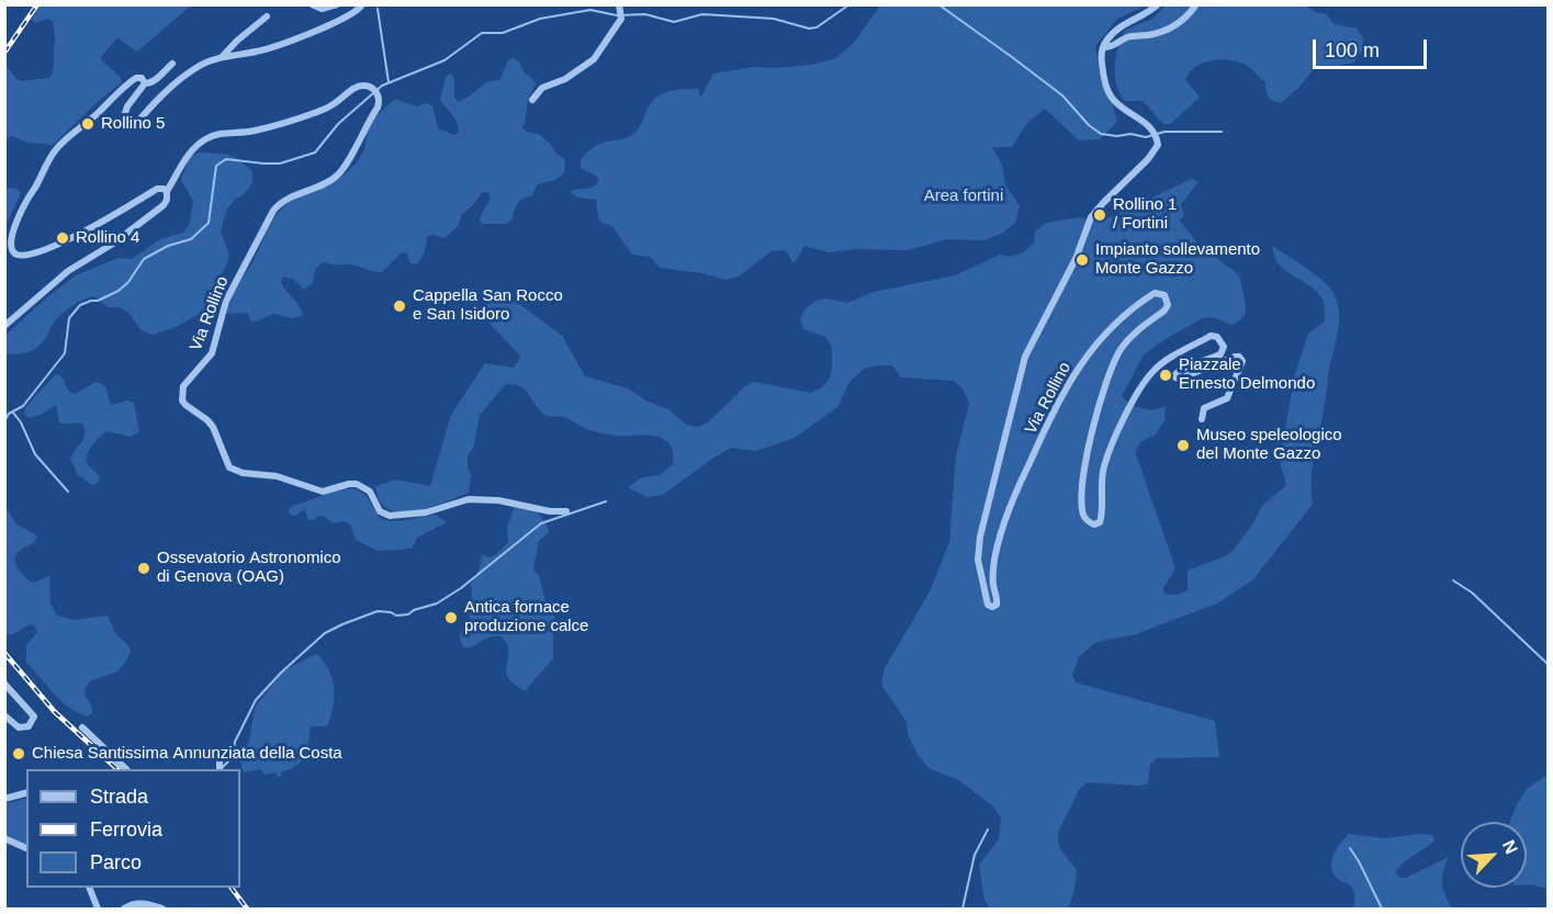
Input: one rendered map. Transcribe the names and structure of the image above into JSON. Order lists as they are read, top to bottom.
{
  "streets": {
    "street": ["Via Rollino"]
  },
  "parks": ["Area fortini"],
  "places": [
    "Rollino 5",
    "Rollino 1 / Fortini",
    "Rollino 4",
    "Impianto sollevamento Monte Gazzo",
    "Cappella San Rocco e San Isidoro",
    "Piazzale Ernesto Delmondo",
    "Museo speleologico del Monte Gazzo",
    "Ossevatorio Astronomico di Genova (OAG)",
    "Antica fornace produzione calce",
    "Chiesa Santissima Annunziata della Costa"
  ],
  "legend": ["Strada", "Ferrovia", "Parco"],
  "scale_bar": "100 m",
  "north": "top right"
}
